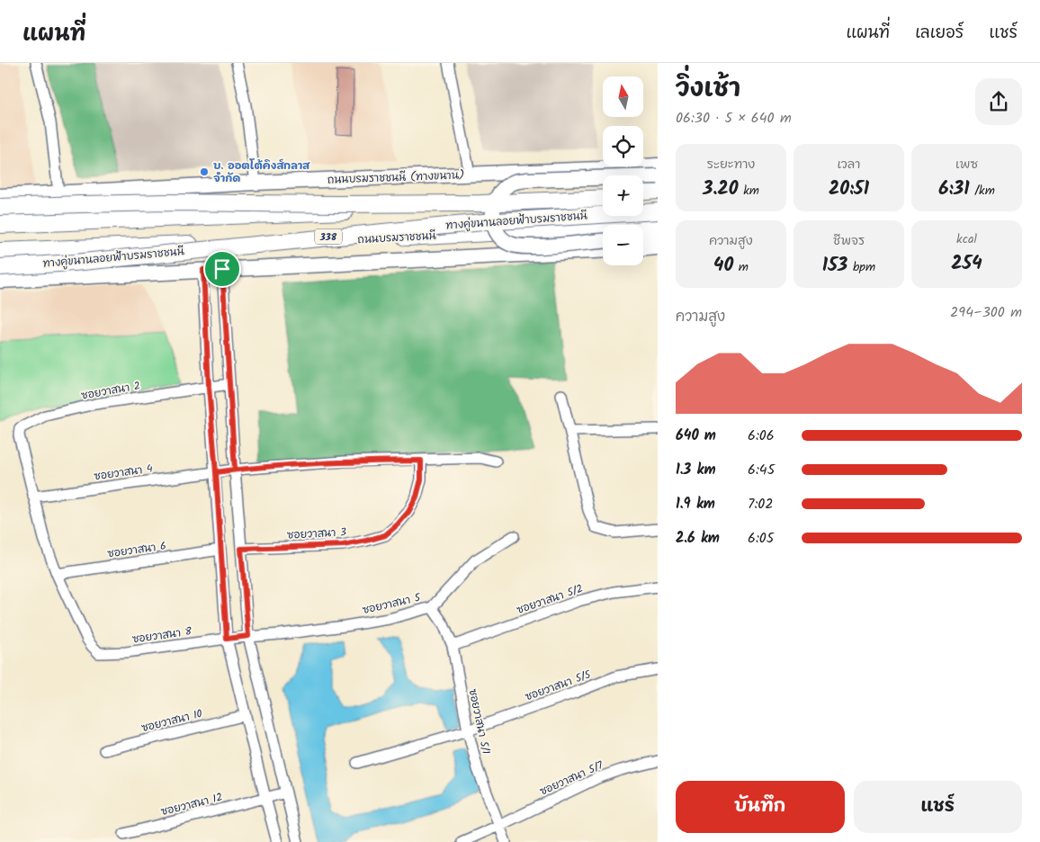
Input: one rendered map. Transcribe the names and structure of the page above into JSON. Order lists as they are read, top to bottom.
{
  "streets": {
    "highway": ["338", "ถนนบรมราชชนนี"],
    "main road": ["ถนนบรมราชชนนี (ทางขนาน)", "ทางคู่ขนานลอยฟ้าบรมราชชนนี"],
    "street": [
      "ซอยวาสนา 2",
      "ซอยวาสนา 4",
      "ซอยวาสนา 3",
      "ซอยวาสนา 6",
      "ซอยวาสนา 5/2",
      "ซอยวาสนา 5",
      "ซอยวาสนา 8",
      "ซอยวาสนา 5/5",
      "ซอยวาสนา 10",
      "ซอยวาสนา 5/1",
      "ซอยวาสนา 5/7",
      "ซอยวาสนา 12"
    ]
  },
  "crossings": [
    ["ซอยวาสนา 2", "ซอยวาสนา 4"],
    ["ซอยวาสนา 4", "ซอยวาสนา 3"],
    ["ซอยวาสนา 6", "ซอยวาสนา 8"],
    ["ซอยวาสนา 5/2", "ซอยวาสนา 5/1"],
    ["ซอยวาสนา 5", "ซอยวาสนา 8"],
    ["ซอยวาสนา 5", "ซอยวาสนา 5/1"],
    ["ซอยวาสนา 5/5", "ซอยวาสนา 5/1"],
    ["ซอยวาสนา 5/1", "ซอยวาสนา 5/7"]
  ],
  "places": ["บ. ออตโต้คิงส์กลาส จำกัด"],
  "north": "top",
  "page": {
    "header": "แผนที่",
    "nav": ["แผนที่", "เลเยอร์", "แชร์"],
    "heading": ["วิ่งเช้า", "06:30 · 5 × 640 m"],
    "map_buttons": ["+", "−"],
    "stats": [
      ["ระยะทาง", "3.20 km"],
      ["เวลา", "20:51"],
      ["เพซ", "6:31 /km"],
      ["ความสูง", "40 m"],
      ["ชีพจร", "153 bpm"],
      ["kcal", "254"]
    ],
    "chart": ["ความสูง", "294–300 m"],
    "list": [
      {
        "name": "640 m",
        "note": "6:06"
      },
      {
        "name": "1.3 km",
        "note": "6:45"
      },
      {
        "name": "1.9 km",
        "note": "7:02"
      },
      {
        "name": "2.6 km",
        "note": "6:05"
      }
    ],
    "buttons": ["บันทึก", "แชร์"]
  }
}
